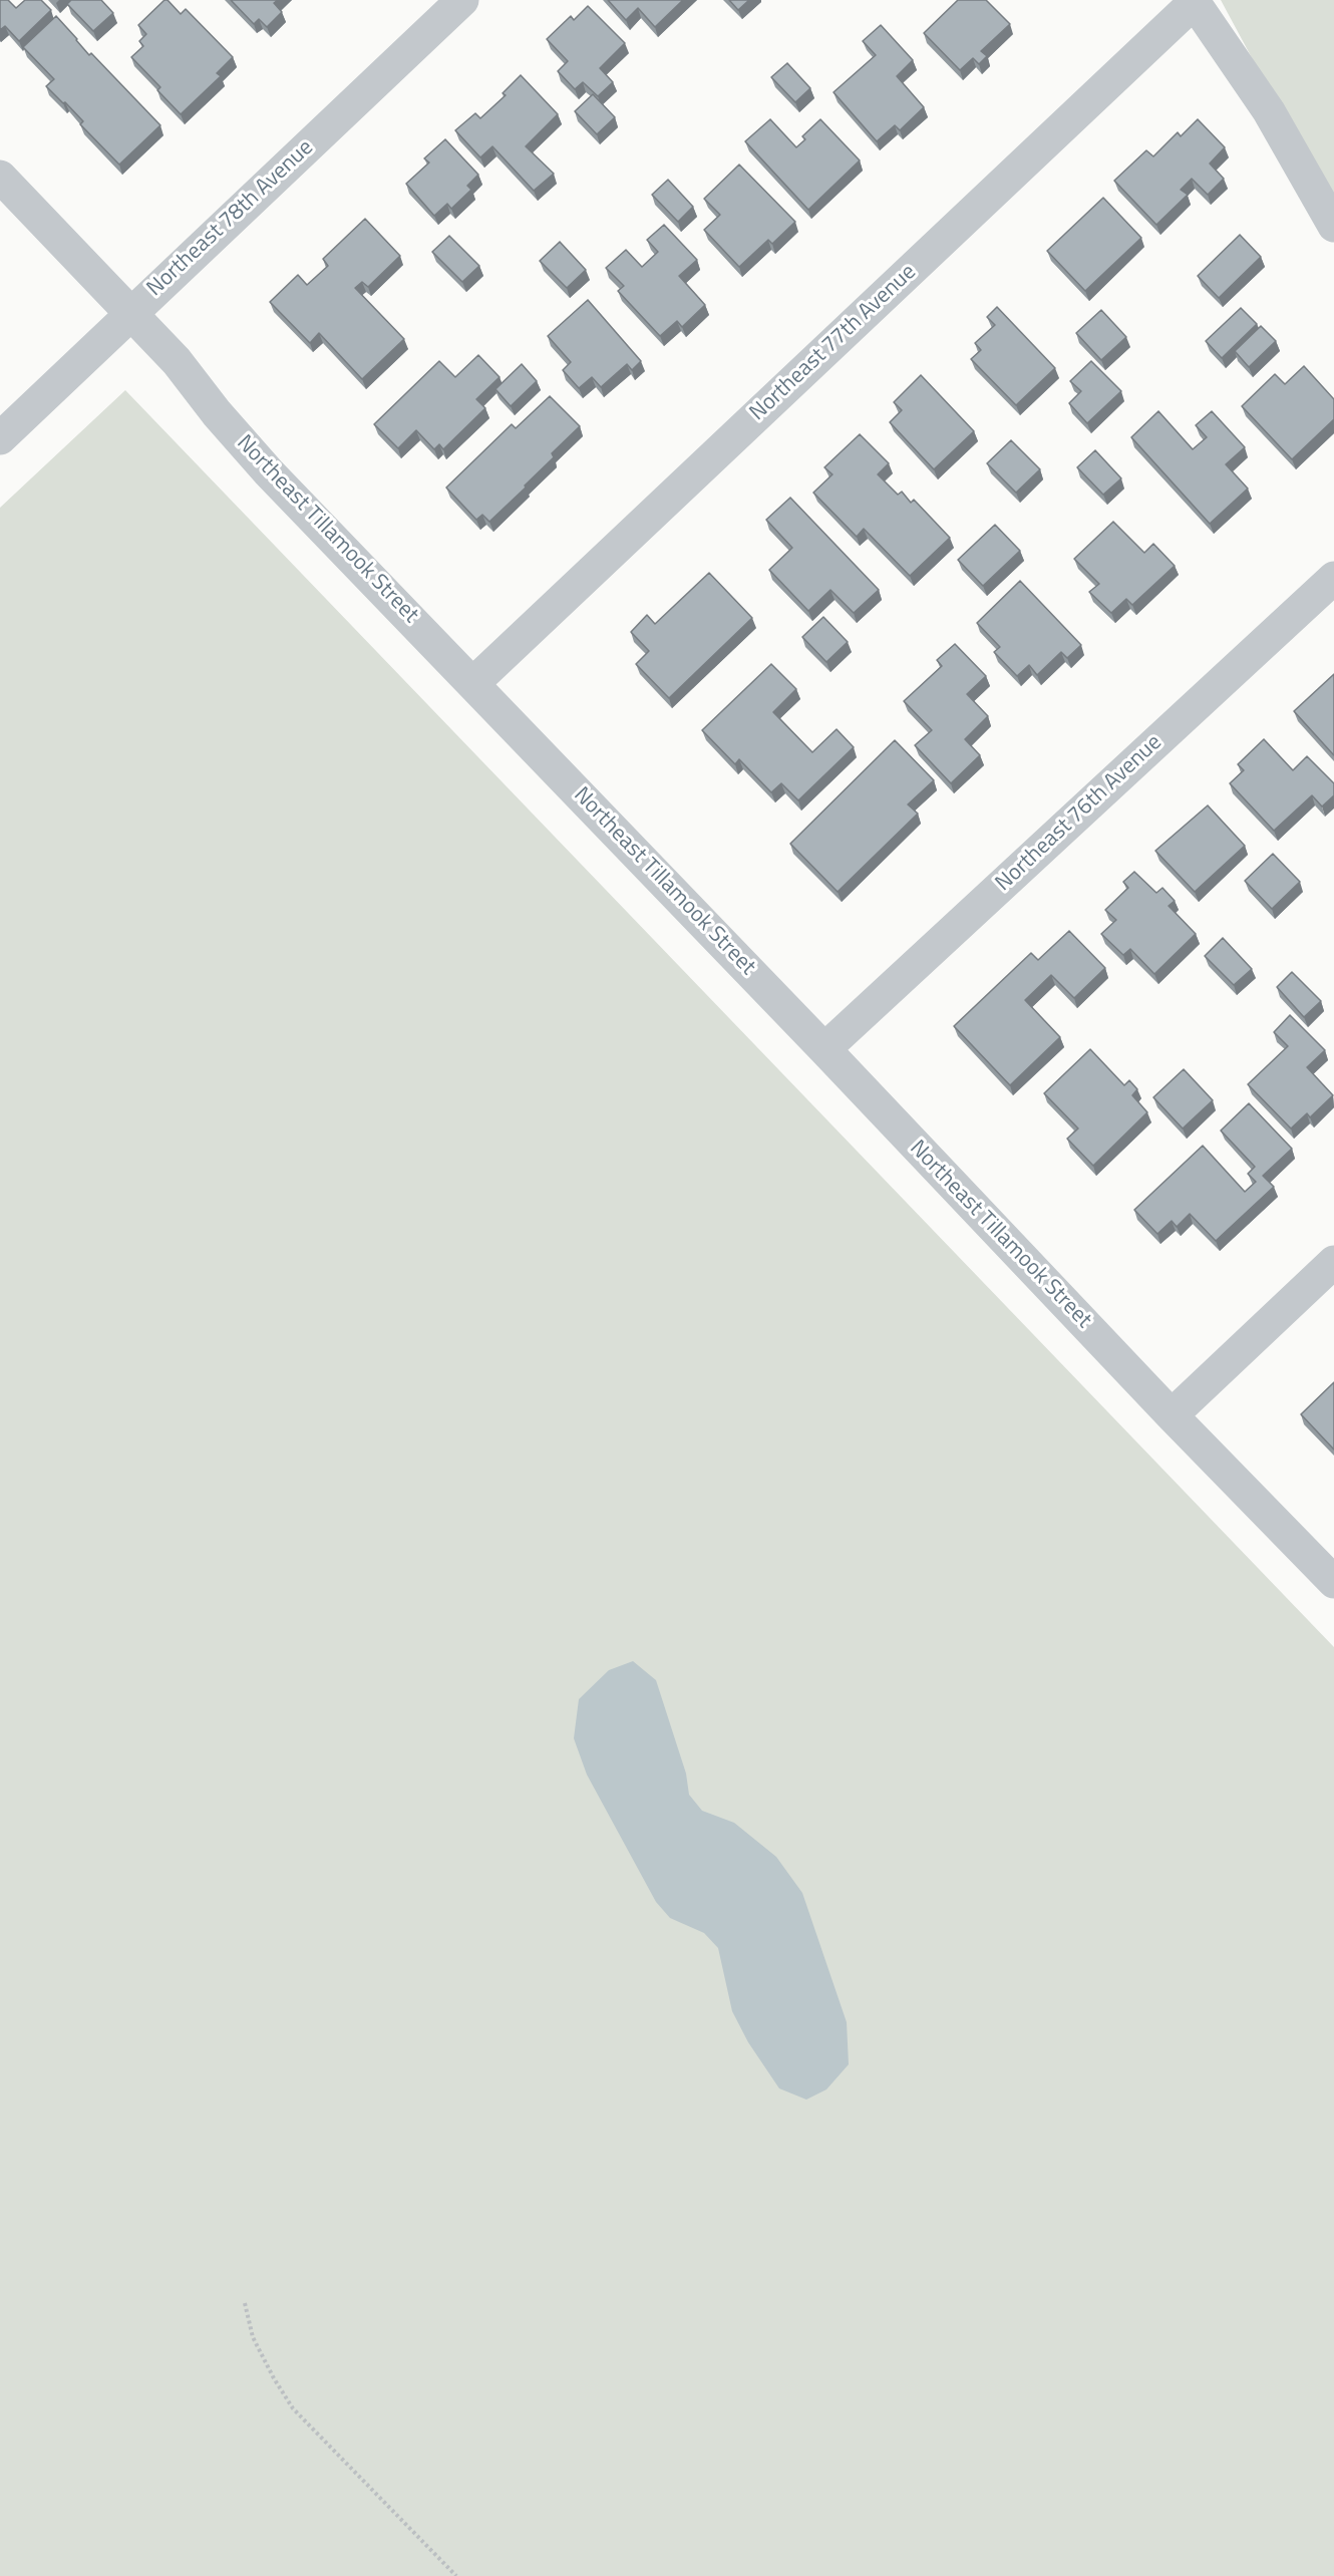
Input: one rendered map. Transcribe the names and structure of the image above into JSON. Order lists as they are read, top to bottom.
{
  "streets": {
    "street": [
      "Northeast 78th Avenue",
      "Northeast 77th Avenue",
      "Northeast Tillamook Street",
      "Northeast 76th Avenue"
    ]
  },
  "crossings": [
    ["Northeast 78th Avenue", "Northeast Tillamook Street"],
    ["Northeast 77th Avenue", "Northeast Tillamook Street"],
    ["Northeast Tillamook Street", "Northeast 76th Avenue"]
  ]
}
